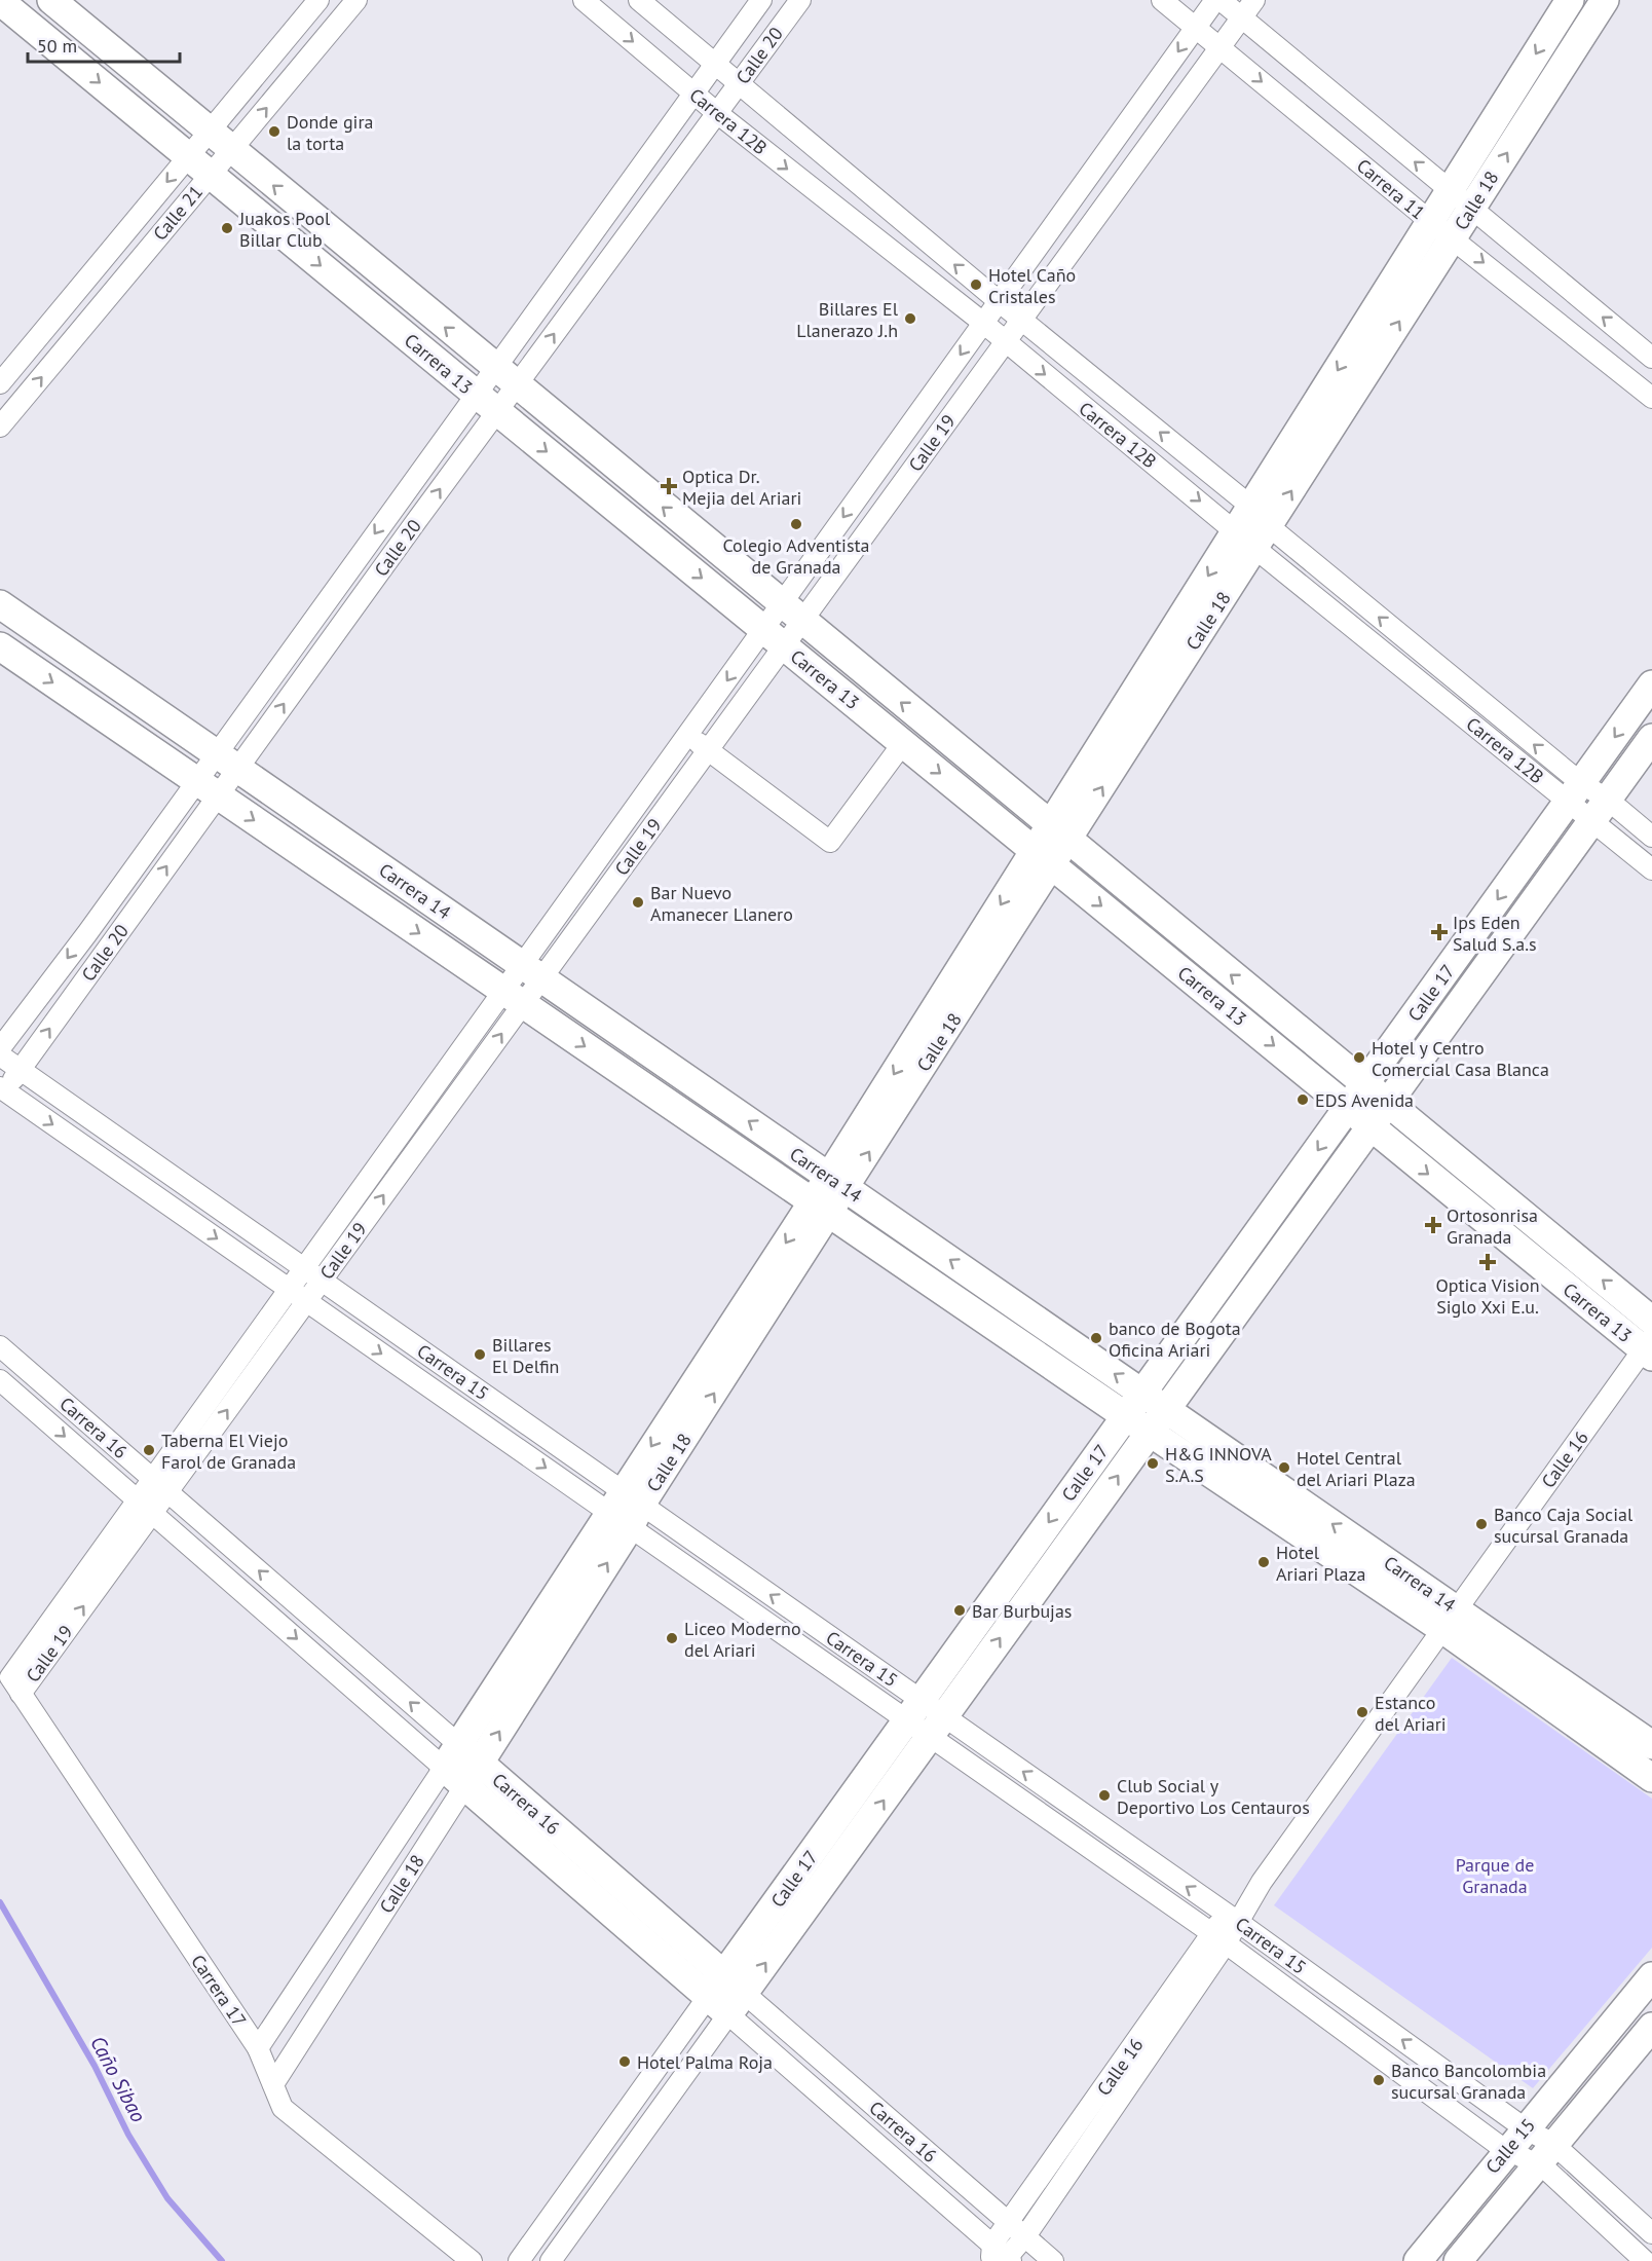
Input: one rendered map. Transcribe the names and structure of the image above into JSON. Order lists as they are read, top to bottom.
{
  "streets": {
    "street": [
      "Calle 20",
      "Carrera 12B",
      "Carrera 11",
      "Calle 18",
      "Calle 21",
      "Carrera 13",
      "Calle 19",
      "Carrera 14",
      "Calle 17",
      "Carrera 15",
      "Carrera 16",
      "Calle 16",
      "Carrera 17",
      "Calle 15"
    ]
  },
  "crossings": [
    ["Calle 20", "Carrera 12B"],
    ["Calle 20", "Carrera 13"],
    ["Calle 20", "Carrera 14"],
    ["Calle 20", "Carrera 15"],
    ["Carrera 12B", "Calle 18"],
    ["Carrera 12B", "Calle 19"],
    ["Carrera 12B", "Calle 17"],
    ["Carrera 11", "Calle 18"],
    ["Carrera 11", "Calle 19"],
    ["Calle 18", "Carrera 13"],
    ["Calle 18", "Carrera 14"],
    ["Calle 18", "Carrera 15"],
    ["Calle 18", "Carrera 16"],
    ["Calle 18", "Carrera 17"],
    ["Calle 21", "Carrera 13"],
    ["Carrera 13", "Calle 19"],
    ["Carrera 13", "Calle 17"],
    ["Carrera 13", "Calle 16"],
    ["Calle 19", "Carrera 14"],
    ["Calle 19", "Carrera 15"],
    ["Calle 19", "Carrera 16"],
    ["Calle 19", "Carrera 17"],
    ["Carrera 14", "Calle 17"],
    ["Carrera 14", "Calle 16"],
    ["Calle 17", "Carrera 15"],
    ["Calle 17", "Carrera 16"],
    ["Carrera 15", "Calle 16"],
    ["Carrera 15", "Calle 15"],
    ["Carrera 16", "Calle 16"]
  ],
  "water": ["Caño Sibao"],
  "parks": ["Parque de Granada"],
  "places": {
    "other": [
      "Donde gira la torta",
      "Juakos Pool Billar Club",
      "Hotel Caño Cristales",
      "Billares El Llanerazo J.h",
      "Colegio Adventista de Granada",
      "Bar Nuevo Amanecer Llanero",
      "Hotel y Centro Comercial Casa Blanca",
      "EDS Avenida",
      "banco de Bogota Oficina Ariari",
      "Billares El Delfin",
      "Taberna El Viejo Farol de Granada",
      "H&G INNOVA S.A.S",
      "Hotel Central del Ariari Plaza",
      "Banco Caja Social sucursal Granada",
      "Hotel Ariari Plaza",
      "Bar Burbujas",
      "Liceo Moderno del Ariari",
      "Estanco del Ariari",
      "Club Social y Deportivo Los Centauros",
      "Hotel Palma Roja",
      "Banco Bancolombia sucursal Granada"
    ],
    "health": [
      "Optica Dr. Mejia del Ariari",
      "Ips Eden Salud S.a.s",
      "Ortosonrisa Granada",
      "Optica Vision Siglo Xxi E.u."
    ]
  },
  "scale_bar": "50 m"
}
